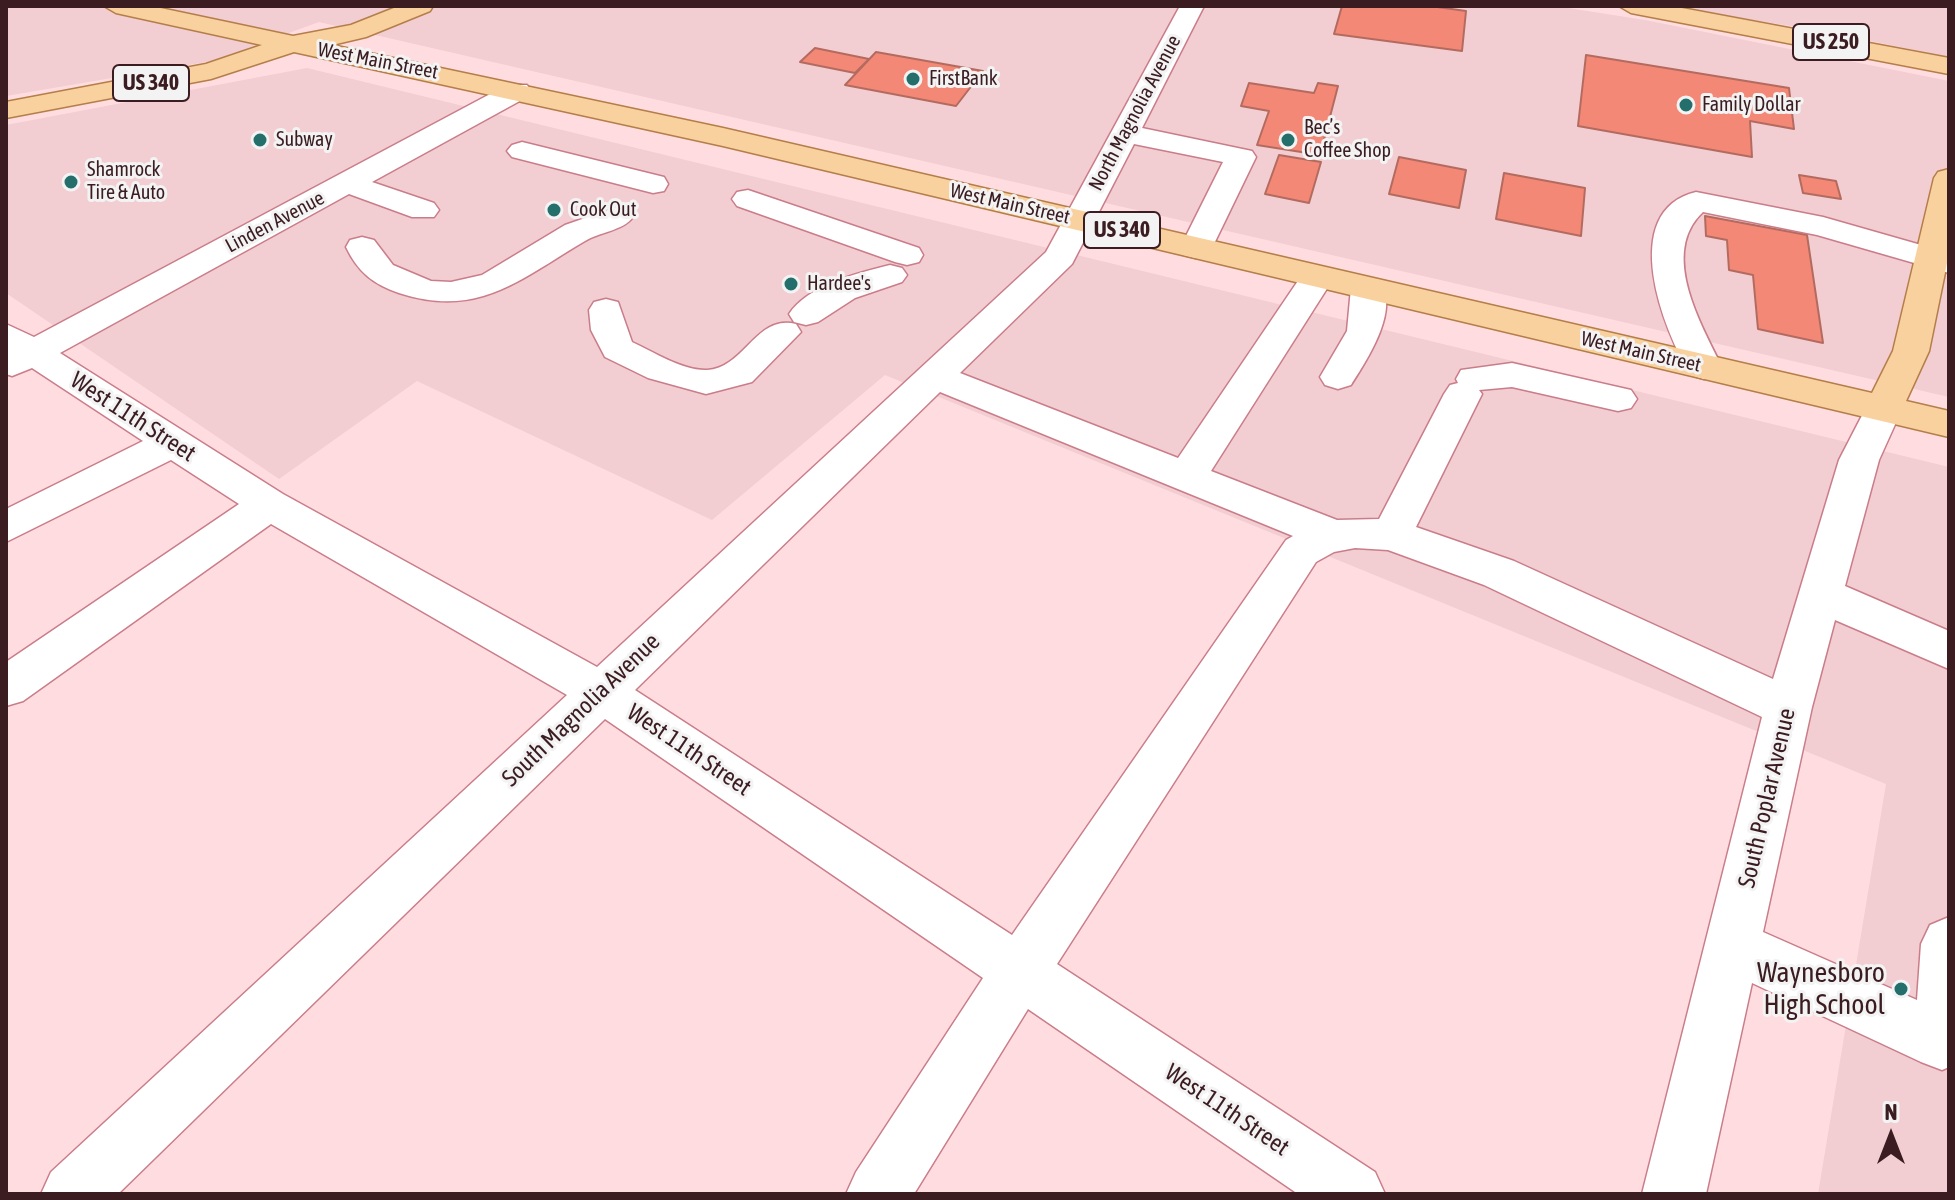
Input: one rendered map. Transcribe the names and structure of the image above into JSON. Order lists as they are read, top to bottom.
{
  "streets": {
    "main road": ["US 250", "West Main Street", "US 340"],
    "street": [
      "North Magnolia Avenue",
      "Linden Avenue",
      "West 11th Street",
      "South Magnolia Avenue",
      "South Poplar Avenue"
    ]
  },
  "crossings": [
    ["West Main Street", "US 340"],
    ["West Main Street", "North Magnolia Avenue"],
    ["West Main Street", "Linden Avenue"],
    ["West Main Street", "South Magnolia Avenue"],
    ["West Main Street", "South Poplar Avenue"],
    ["North Magnolia Avenue", "South Magnolia Avenue"],
    ["Linden Avenue", "West 11th Street"],
    ["West 11th Street", "South Magnolia Avenue"]
  ],
  "places": [
    "FirstBank",
    "Family Dollar",
    "Subway",
    "Bec’s Coffee Shop",
    "Shamrock Tire & Auto",
    "Cook Out",
    "Hardee's",
    "Waynesboro High School"
  ],
  "north": "top"
}
